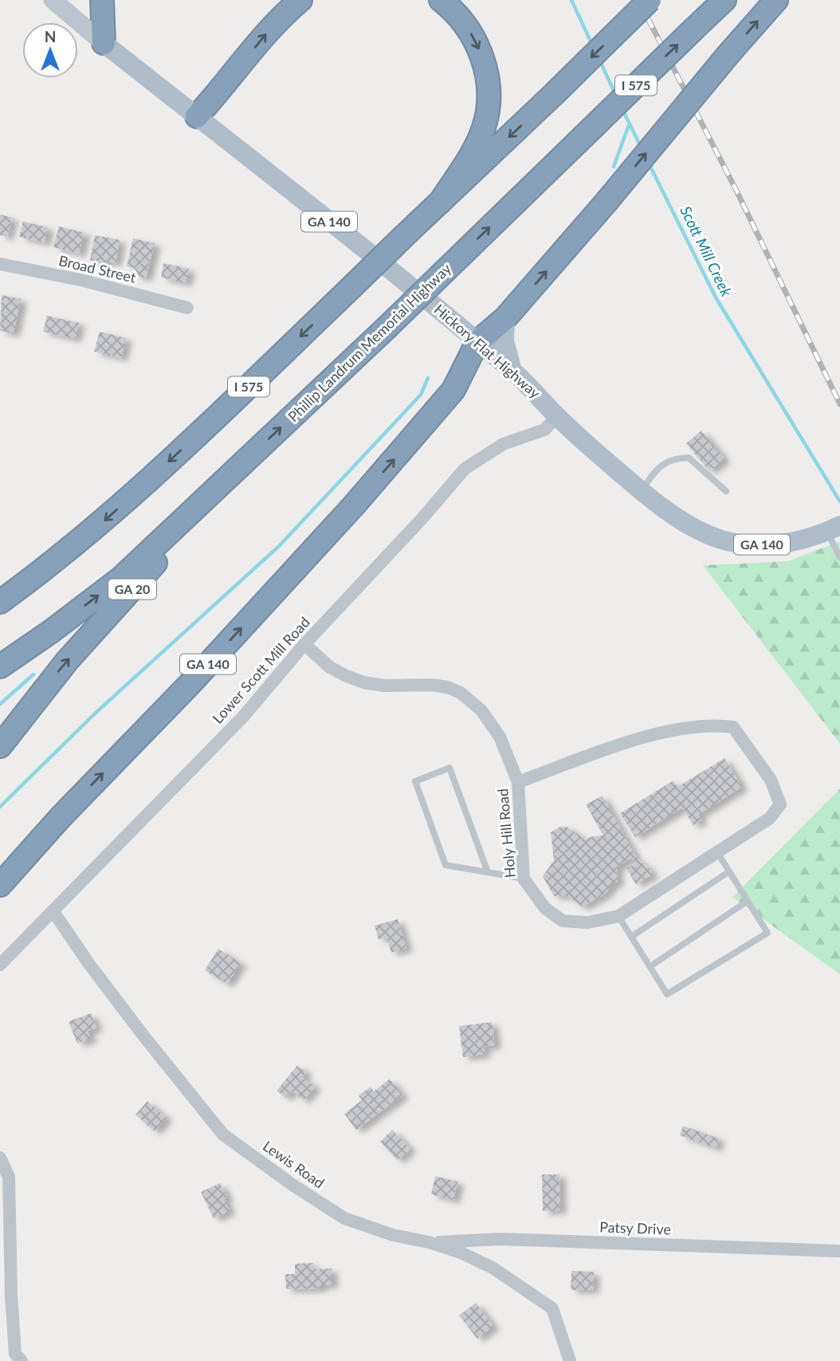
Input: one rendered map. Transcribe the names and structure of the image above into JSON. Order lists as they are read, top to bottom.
{
  "streets": {
    "highway": [
      "I 575",
      "GA 140",
      "Phillip Landrum Memorial Highway",
      "GA 20"
    ],
    "main road": ["Hickory Flat Highway"],
    "street": [
      "Broad Street",
      "Lower Scott Mill Road",
      "Holy Hill Road",
      "Lewis Road",
      "Patsy Drive"
    ]
  },
  "crossings": [
    ["GA 140", "Hickory Flat Highway"],
    ["Phillip Landrum Memorial Highway", "GA 20"],
    ["Hickory Flat Highway", "Lower Scott Mill Road"],
    ["Lower Scott Mill Road", "Holy Hill Road"],
    ["Lower Scott Mill Road", "Lewis Road"],
    ["Lewis Road", "Patsy Drive"]
  ],
  "water": ["Scott Mill Creek"],
  "north": "top"
}
